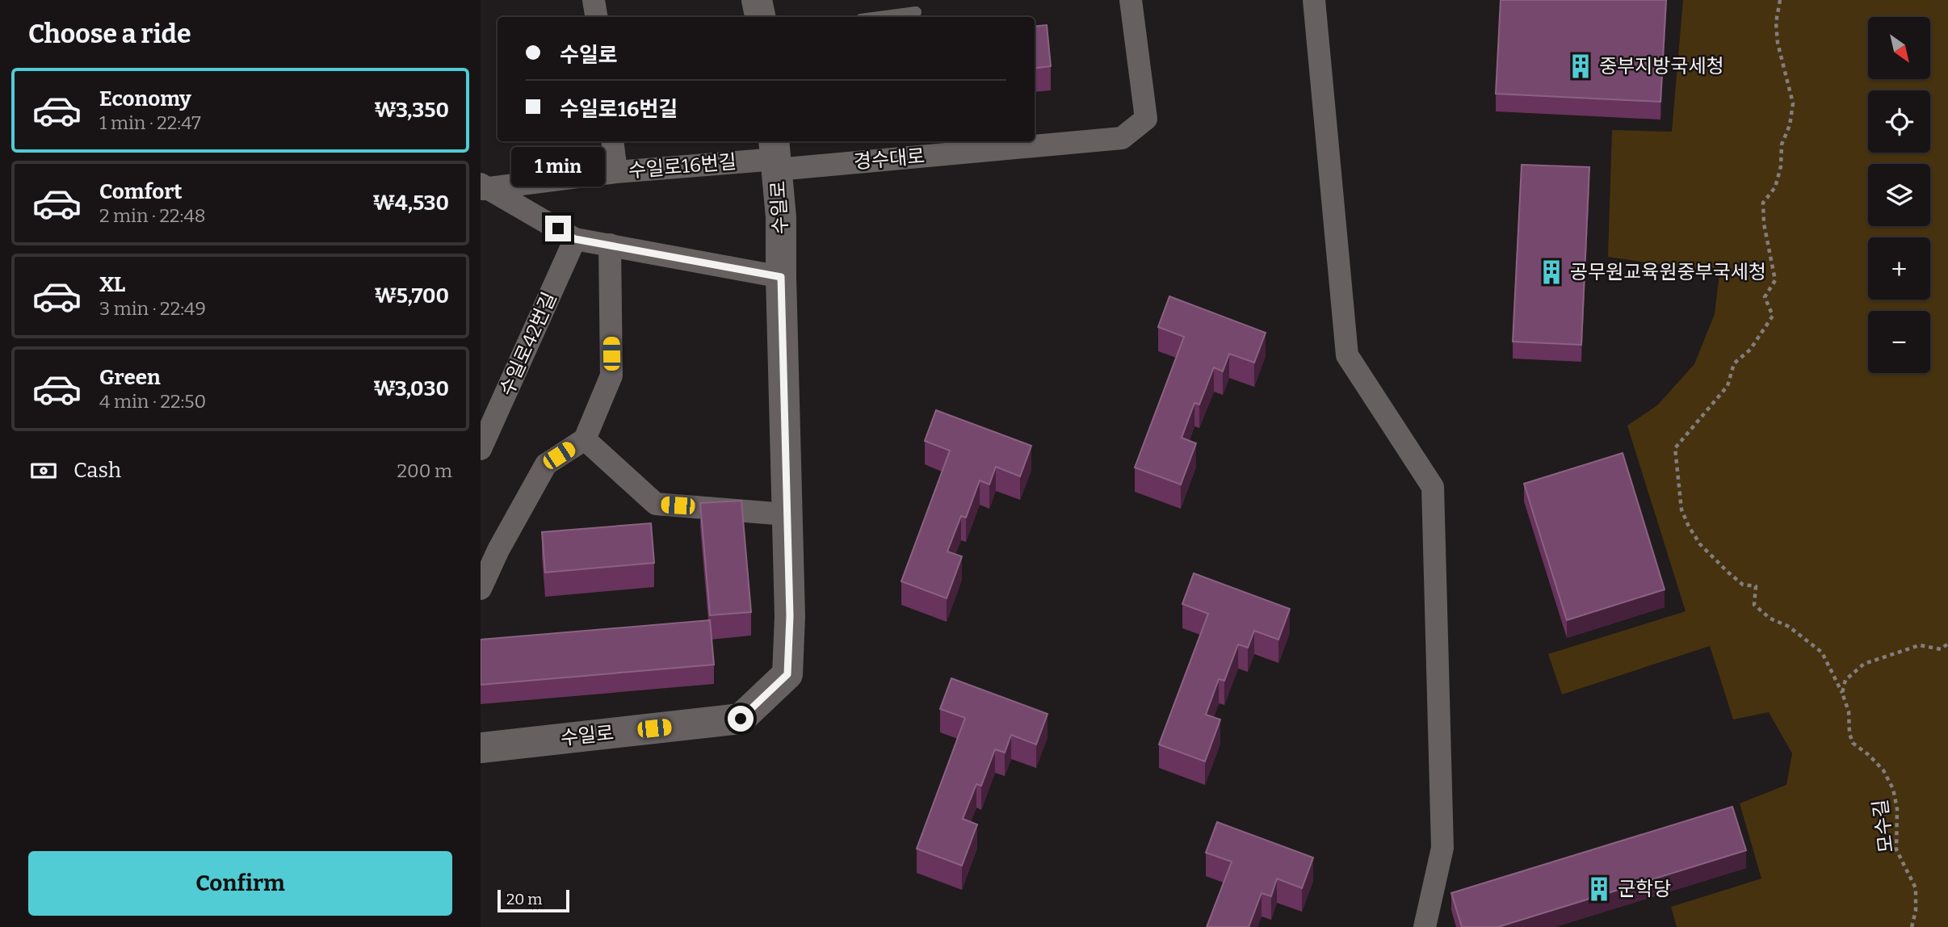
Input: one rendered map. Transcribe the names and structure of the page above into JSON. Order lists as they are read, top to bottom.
{
  "streets": {
    "street": [
      "경수대로",
      "수일로16번길",
      "수일로",
      "수일로42번길"
    ],
    "path": ["모수길"]
  },
  "crossings": [
    ["경수대로", "수일로16번길"],
    ["경수대로", "수일로"],
    ["수일로16번길", "수일로"],
    ["수일로16번길", "수일로42번길"]
  ],
  "places": {
    "building": ["중부지방국세청", "공무원교육원중부국세청", "군학당"]
  },
  "scale_bar": "20 m",
  "north": "bottom right",
  "page": {
    "heading": "Choose a ride",
    "map_buttons": ["+", "−"],
    "banner": ["수일로", "수일로16번길"],
    "list": [
      {
        "name": "Economy",
        "note": "1 min · 22:47",
        "value": "₩3,350"
      },
      {
        "name": "Comfort",
        "note": "2 min · 22:48",
        "value": "₩4,530"
      },
      {
        "name": "XL",
        "note": "3 min · 22:49",
        "value": "₩5,700"
      },
      {
        "name": "Green",
        "note": "4 min · 22:50",
        "value": "₩3,030"
      }
    ],
    "bubble": "1 min",
    "pay": ["Cash", "200 m"],
    "buttons": "Confirm",
    "scale": "20 m"
  }
}
